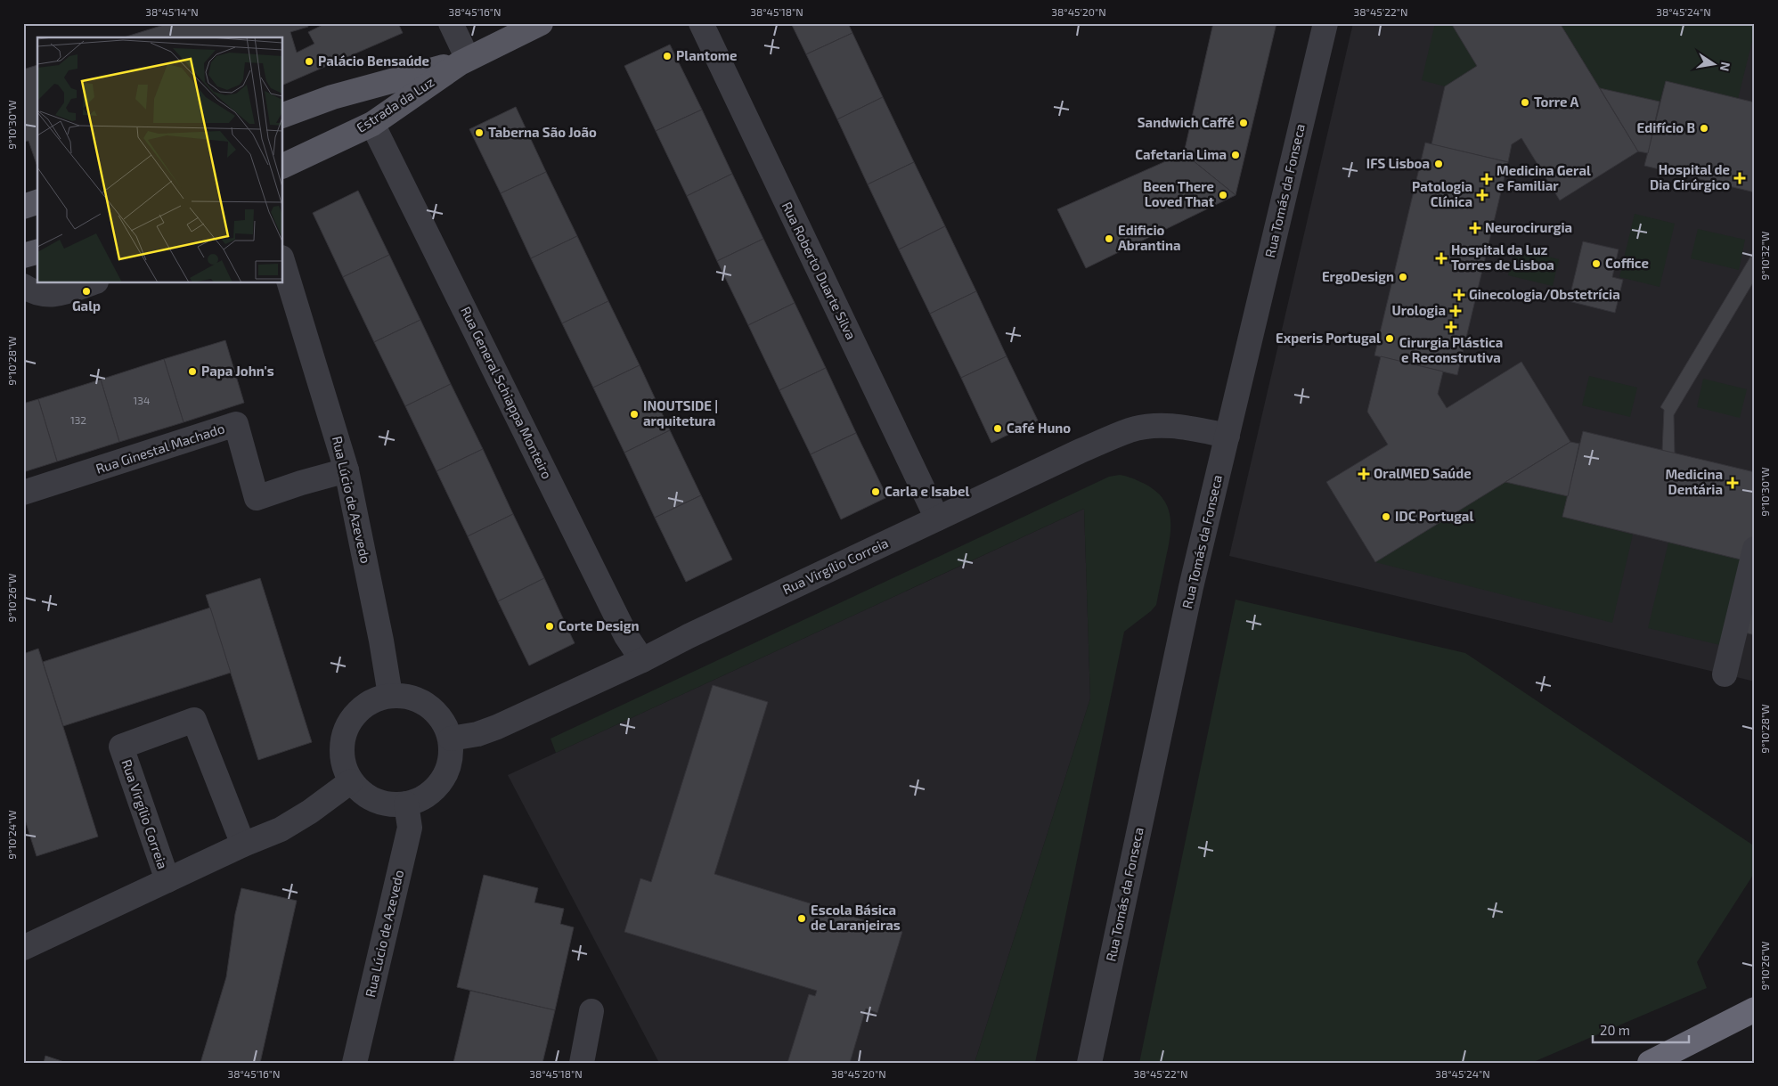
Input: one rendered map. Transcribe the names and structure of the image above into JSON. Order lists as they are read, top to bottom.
{
  "streets": {
    "main road": ["Estrada da Luz"],
    "street": [
      "Rua Tomás da Fonseca",
      "Rua Roberto Duarte Silva",
      "Rua General Schiappa Monteiro",
      "Rua Ginestal Machado",
      "Rua Lúcio de Azevedo",
      "Rua Virgílio Correia"
    ]
  },
  "crossings": [
    ["Estrada da Luz", "Rua General Schiappa Monteiro"],
    ["Rua Tomás da Fonseca", "Rua Virgílio Correia"],
    ["Rua Roberto Duarte Silva", "Rua Virgílio Correia"],
    ["Rua General Schiappa Monteiro", "Rua Virgílio Correia"],
    ["Rua Ginestal Machado", "Rua Lúcio de Azevedo"],
    ["Rua Lúcio de Azevedo", "Rua Virgílio Correia"]
  ],
  "places": {
    "other": [
      "Plantome",
      "Palácio Bensaúde",
      "Torre A",
      "Sandwich Caffé",
      "Edifício B",
      "Taberna São João",
      "Cafetaria Lima",
      "IFS Lisboa",
      "Been There Loved That",
      "Edificio Abrantina",
      "Coffice",
      "ErgoDesign",
      "Galp",
      "Experis Portugal",
      "Papa John's",
      "INOUTSIDE | arquitetura",
      "Café Huno",
      "Carla e Isabel",
      "IDC Portugal",
      "Corte Design",
      "Escola Básica de Laranjeiras"
    ],
    "health": [
      "Hospital de Dia Cirúrgico",
      "Medicina Geral e Familiar",
      "Patologia Clínica",
      "Neurocirurgia",
      "Hospital da Luz Torres de Lisboa",
      "Ginecologia/Obstetrícia",
      "Urologia",
      "Cirurgia Plástica e Reconstrutiva",
      "OralMED Saúde",
      "Medicina Dentária"
    ]
  },
  "house_numbers": ["134", "132"],
  "scale_bar": "20 m",
  "north": "right",
  "coordinates": [
    "38°45'14\"N",
    "38°45'16\"N",
    "38°45'18\"N",
    "38°45'20\"N",
    "38°45'22\"N",
    "38°45'24\"N",
    "9°10'30\"W",
    "9°10'32\"W",
    "9°10'28\"W",
    "9°10'26\"W",
    "9°10'24\"W"
  ]
}
